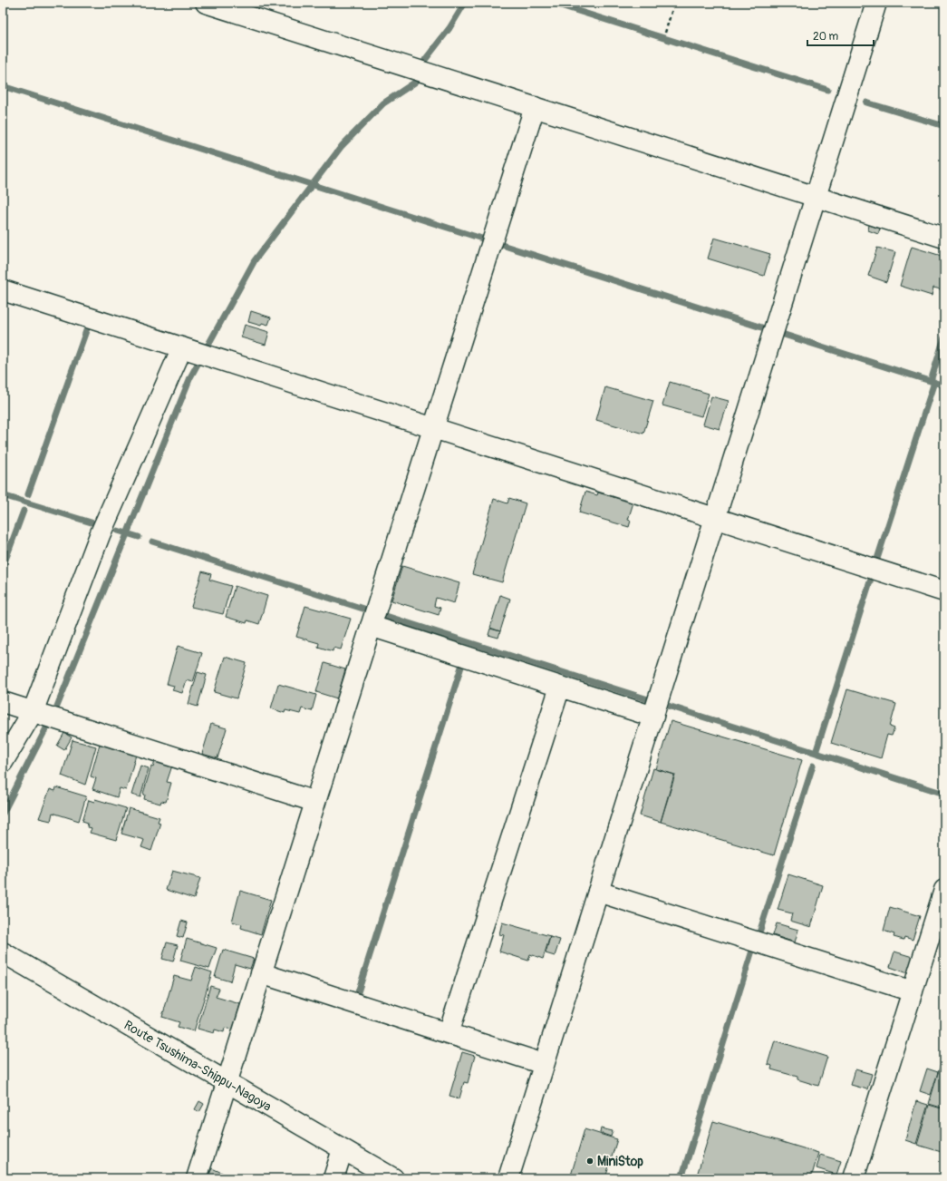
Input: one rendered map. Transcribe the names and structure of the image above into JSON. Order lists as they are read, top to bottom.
{
  "streets": {
    "street": ["Route Tsushima-Shippu-Nagoya"]
  },
  "places": ["MiniStop"],
  "scale_bar": "20 m"
}
